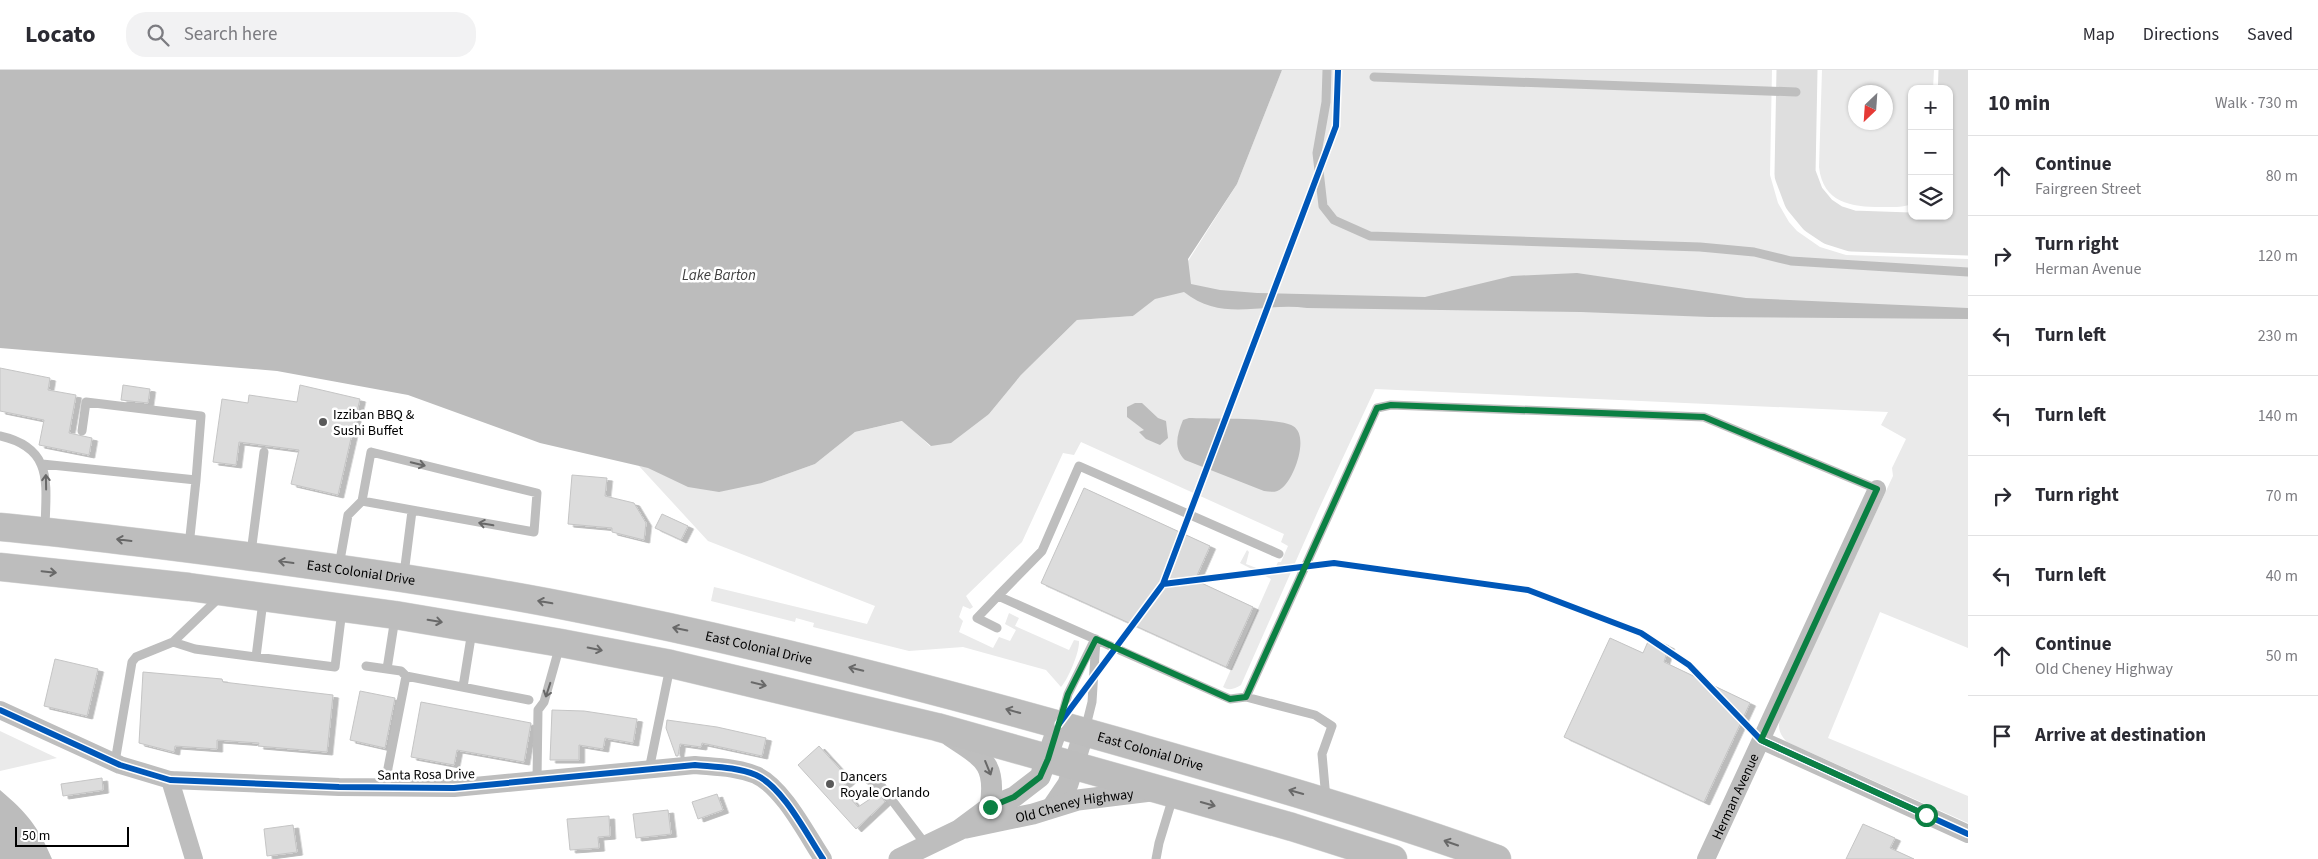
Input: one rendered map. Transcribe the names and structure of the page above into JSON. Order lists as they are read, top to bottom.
{
  "streets": {
    "highway": ["East Colonial Drive"],
    "street": ["Santa Rosa Drive", "Herman Avenue", "Old Cheney Highway"]
  },
  "crossings": [
    ["East Colonial Drive", "Old Cheney Highway"]
  ],
  "water": ["Lake Barton"],
  "places": ["Izziban BBQ & Sushi Buffet", "Dancers Royale Orlando"],
  "scale_bar": "50 m",
  "north": "bottom left",
  "page": {
    "header": "Locato",
    "search": "Search here",
    "nav": ["Map", "Directions", "Saved"],
    "heading": ["10 min", "Walk · 730 m"],
    "map_buttons": ["+", "−"],
    "list": [
      ["Continue", "Fairgreen Street", "80 m"],
      ["Turn right", "Herman Avenue", "120 m"],
      ["Turn left", "230 m"],
      ["Turn left", "140 m"],
      ["Turn right", "70 m"],
      ["Turn left", "40 m"],
      ["Continue", "Old Cheney Highway", "50 m"],
      "Arrive at destination"
    ],
    "scale": "50 m"
  }
}
